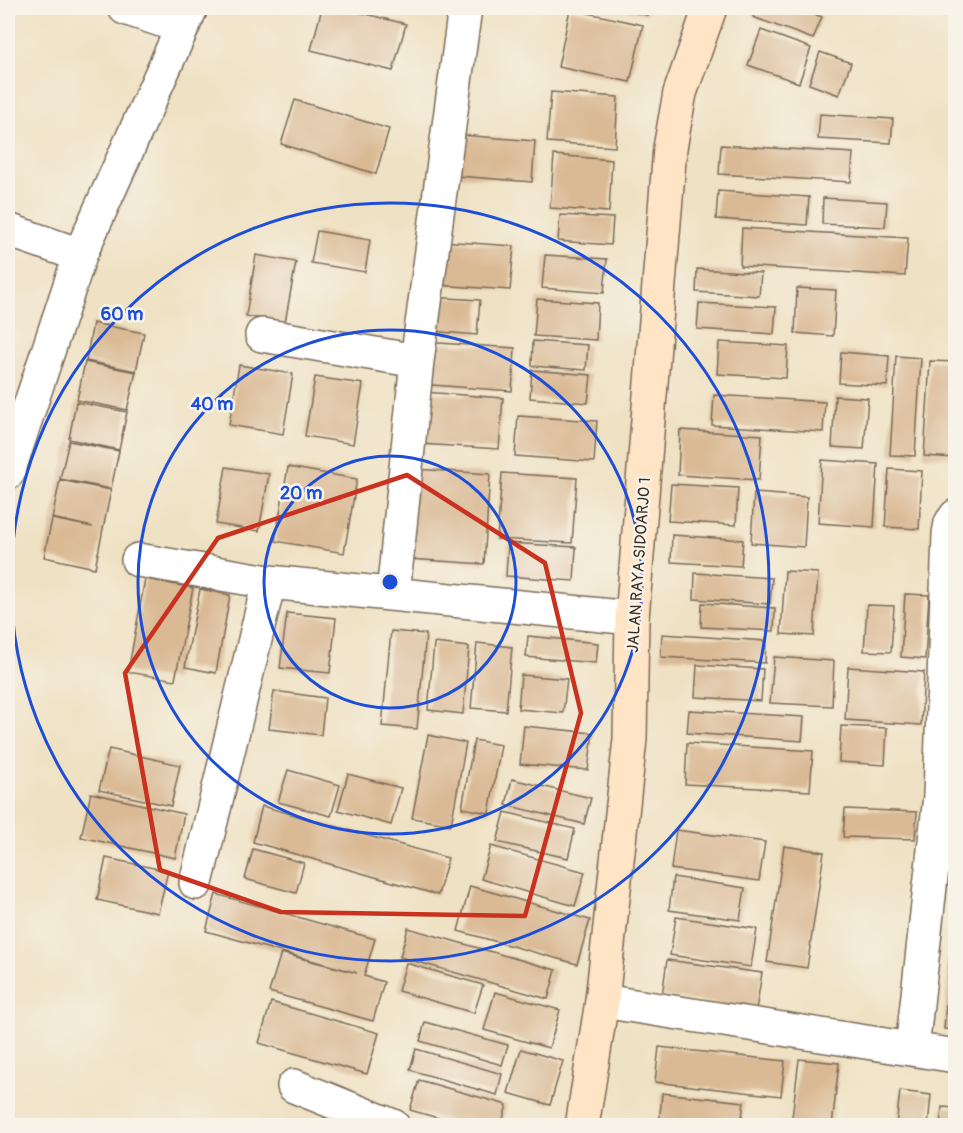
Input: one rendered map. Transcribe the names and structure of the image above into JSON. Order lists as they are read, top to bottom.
{
  "streets": {
    "street": ["JALAN RAYA SIDOARJO 1"]
  },
  "rings": ["60 m", "40 m", "20 m"]
}
